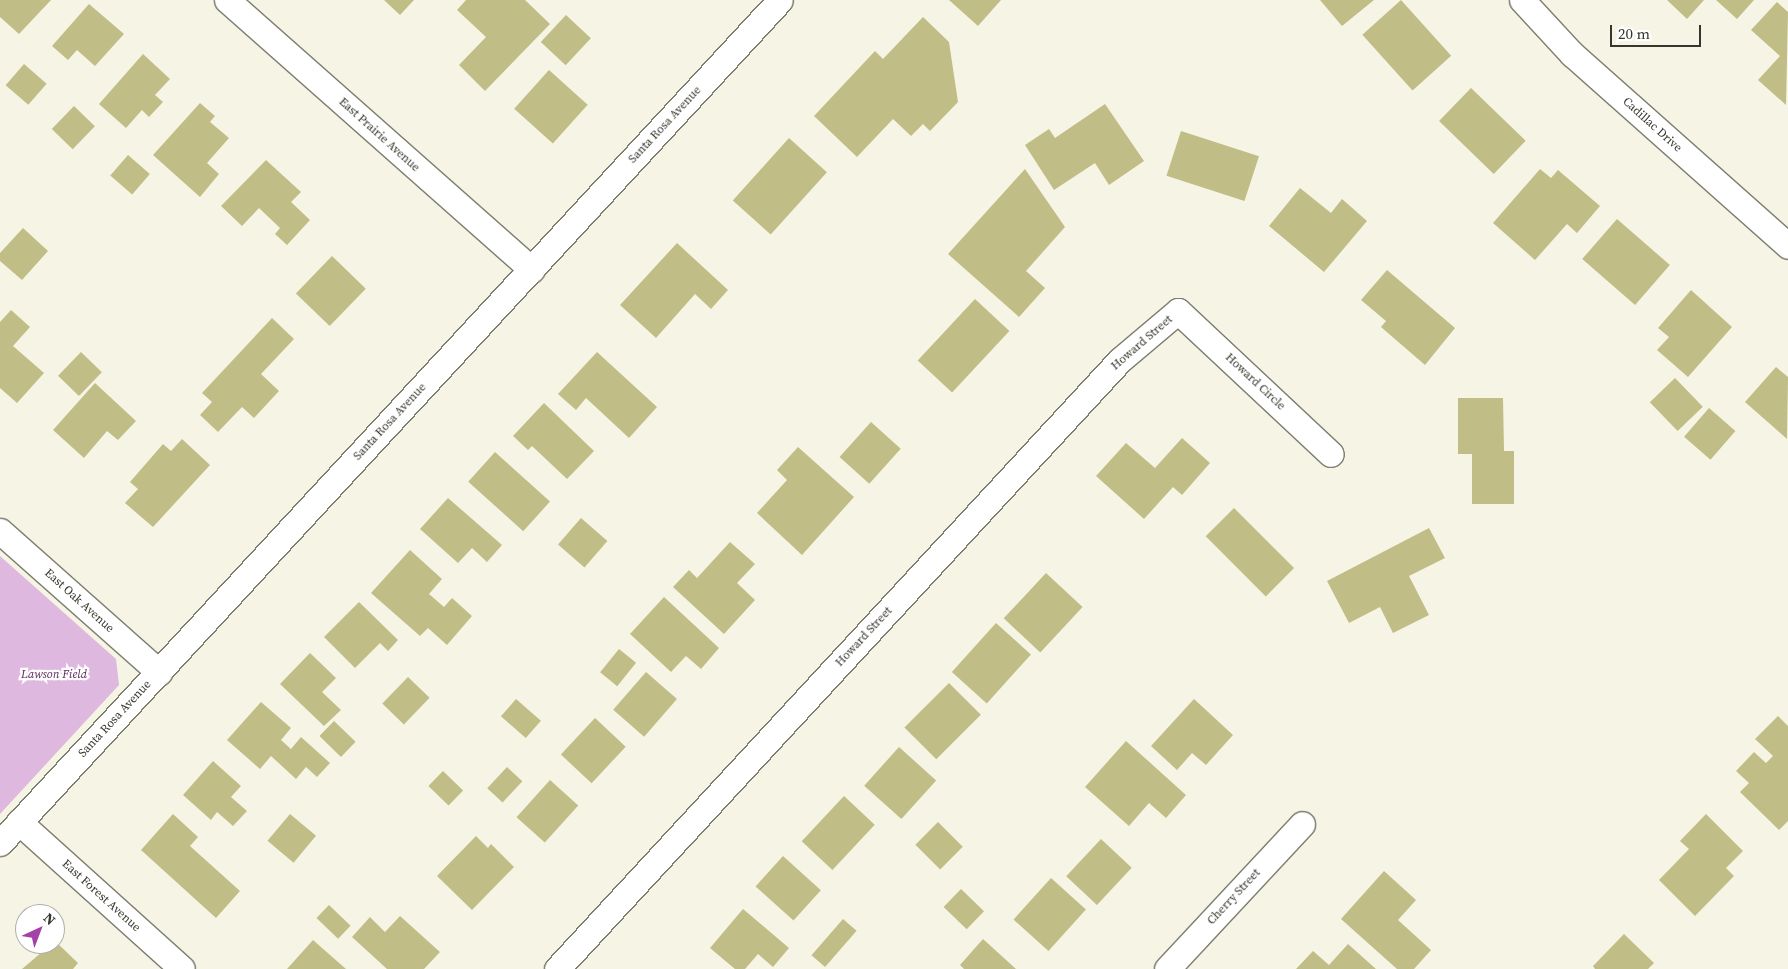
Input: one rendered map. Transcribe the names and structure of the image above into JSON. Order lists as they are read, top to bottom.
{
  "streets": {
    "street": [
      "Santa Rosa Avenue",
      "Cadillac Drive",
      "East Prairie Avenue",
      "Howard Street",
      "Howard Circle",
      "East Oak Avenue",
      "East Forest Avenue",
      "Cherry Street"
    ]
  },
  "crossings": [
    ["Santa Rosa Avenue", "East Prairie Avenue"],
    ["Santa Rosa Avenue", "East Oak Avenue"],
    ["Santa Rosa Avenue", "East Forest Avenue"],
    ["Howard Street", "Howard Circle"]
  ],
  "parks": ["Lawson Field"],
  "scale_bar": "20 m",
  "north": "top right"
}
